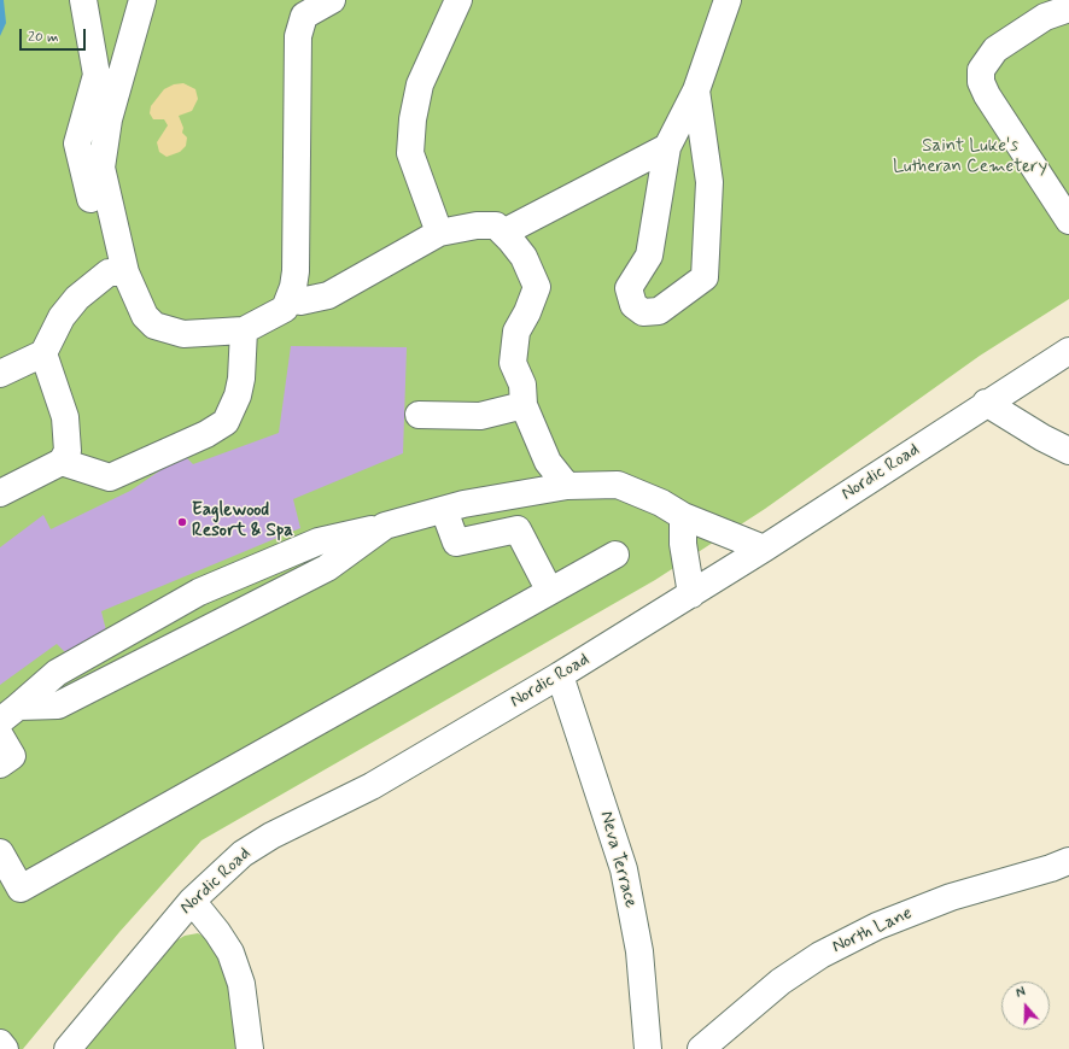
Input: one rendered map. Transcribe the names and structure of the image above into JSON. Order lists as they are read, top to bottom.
{
  "streets": {
    "street": ["Nordic Road", "Neva Terrace", "North Lane"]
  },
  "crossings": [
    ["Nordic Road", "Neva Terrace"]
  ],
  "parks": ["Saint Luke's Lutheran Cemetery"],
  "places": ["Eaglewood Resort & Spa"],
  "scale_bar": "20 m",
  "north": "top"
}
